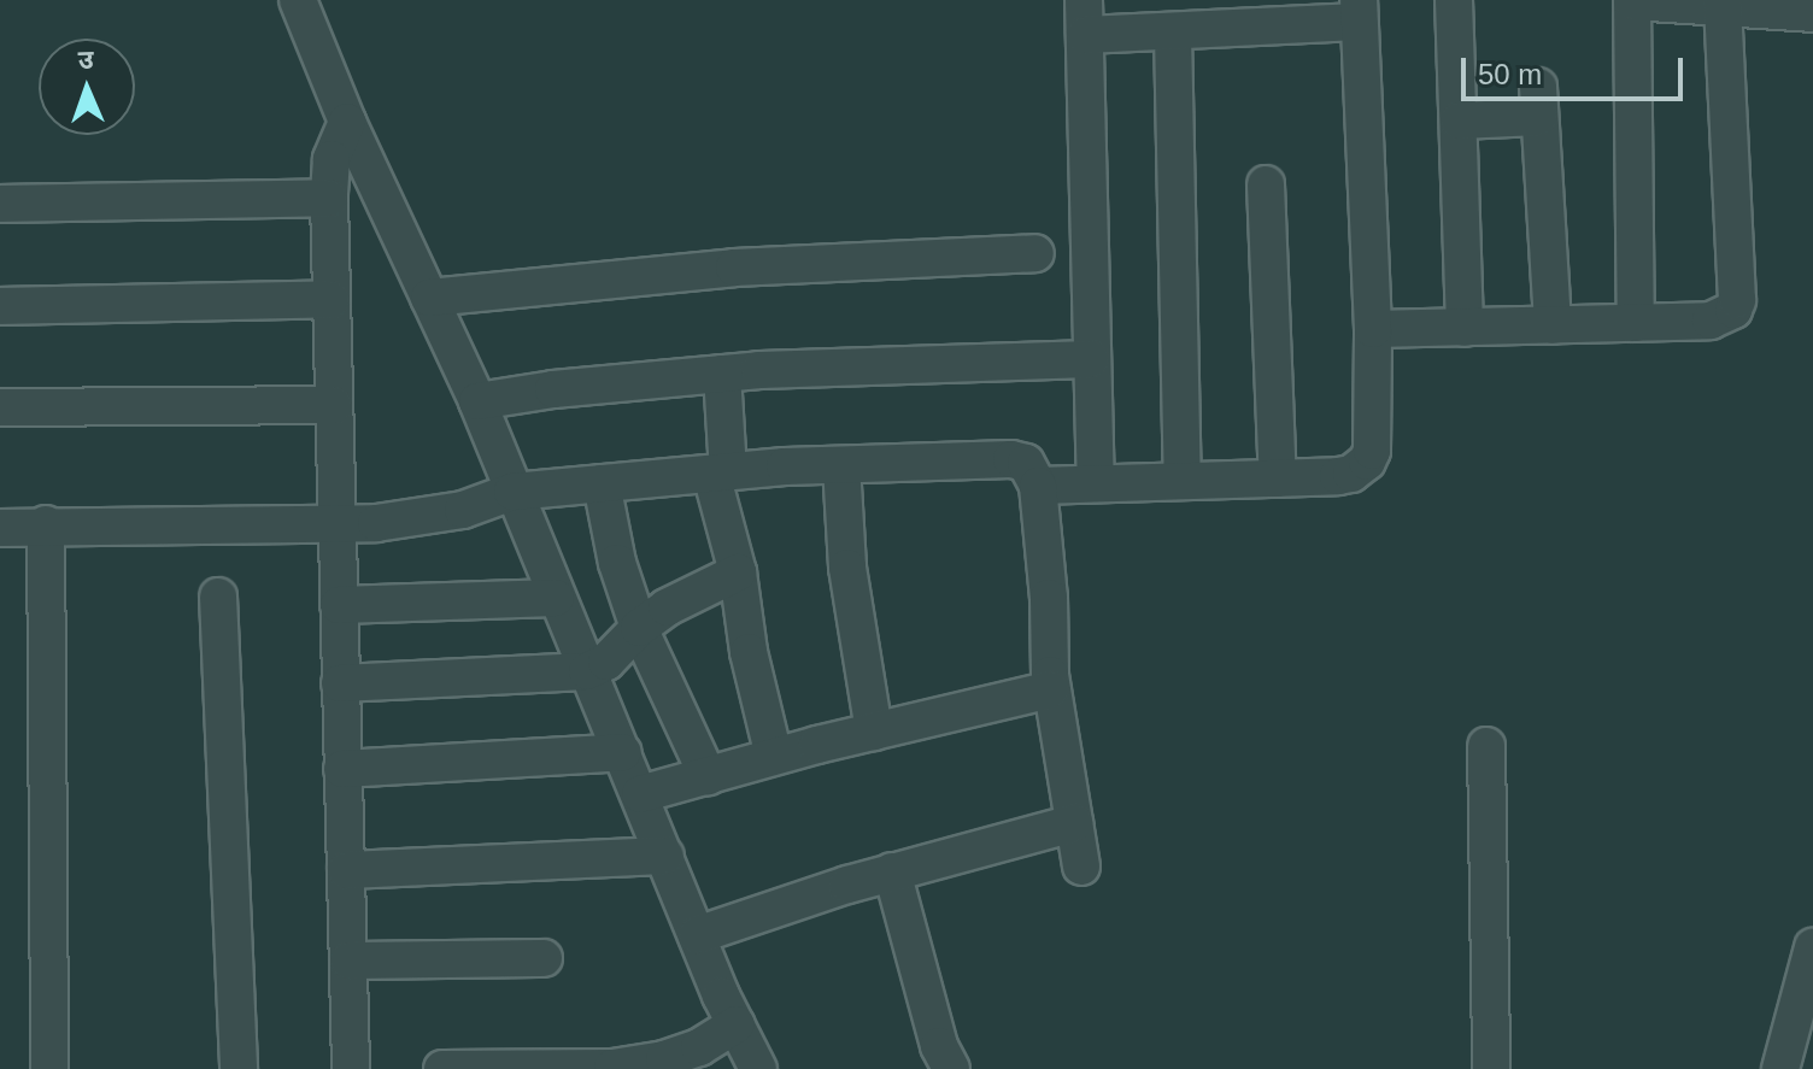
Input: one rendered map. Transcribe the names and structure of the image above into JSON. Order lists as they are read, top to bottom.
{
  "scale_bar": "50 m",
  "north": "top"
}
